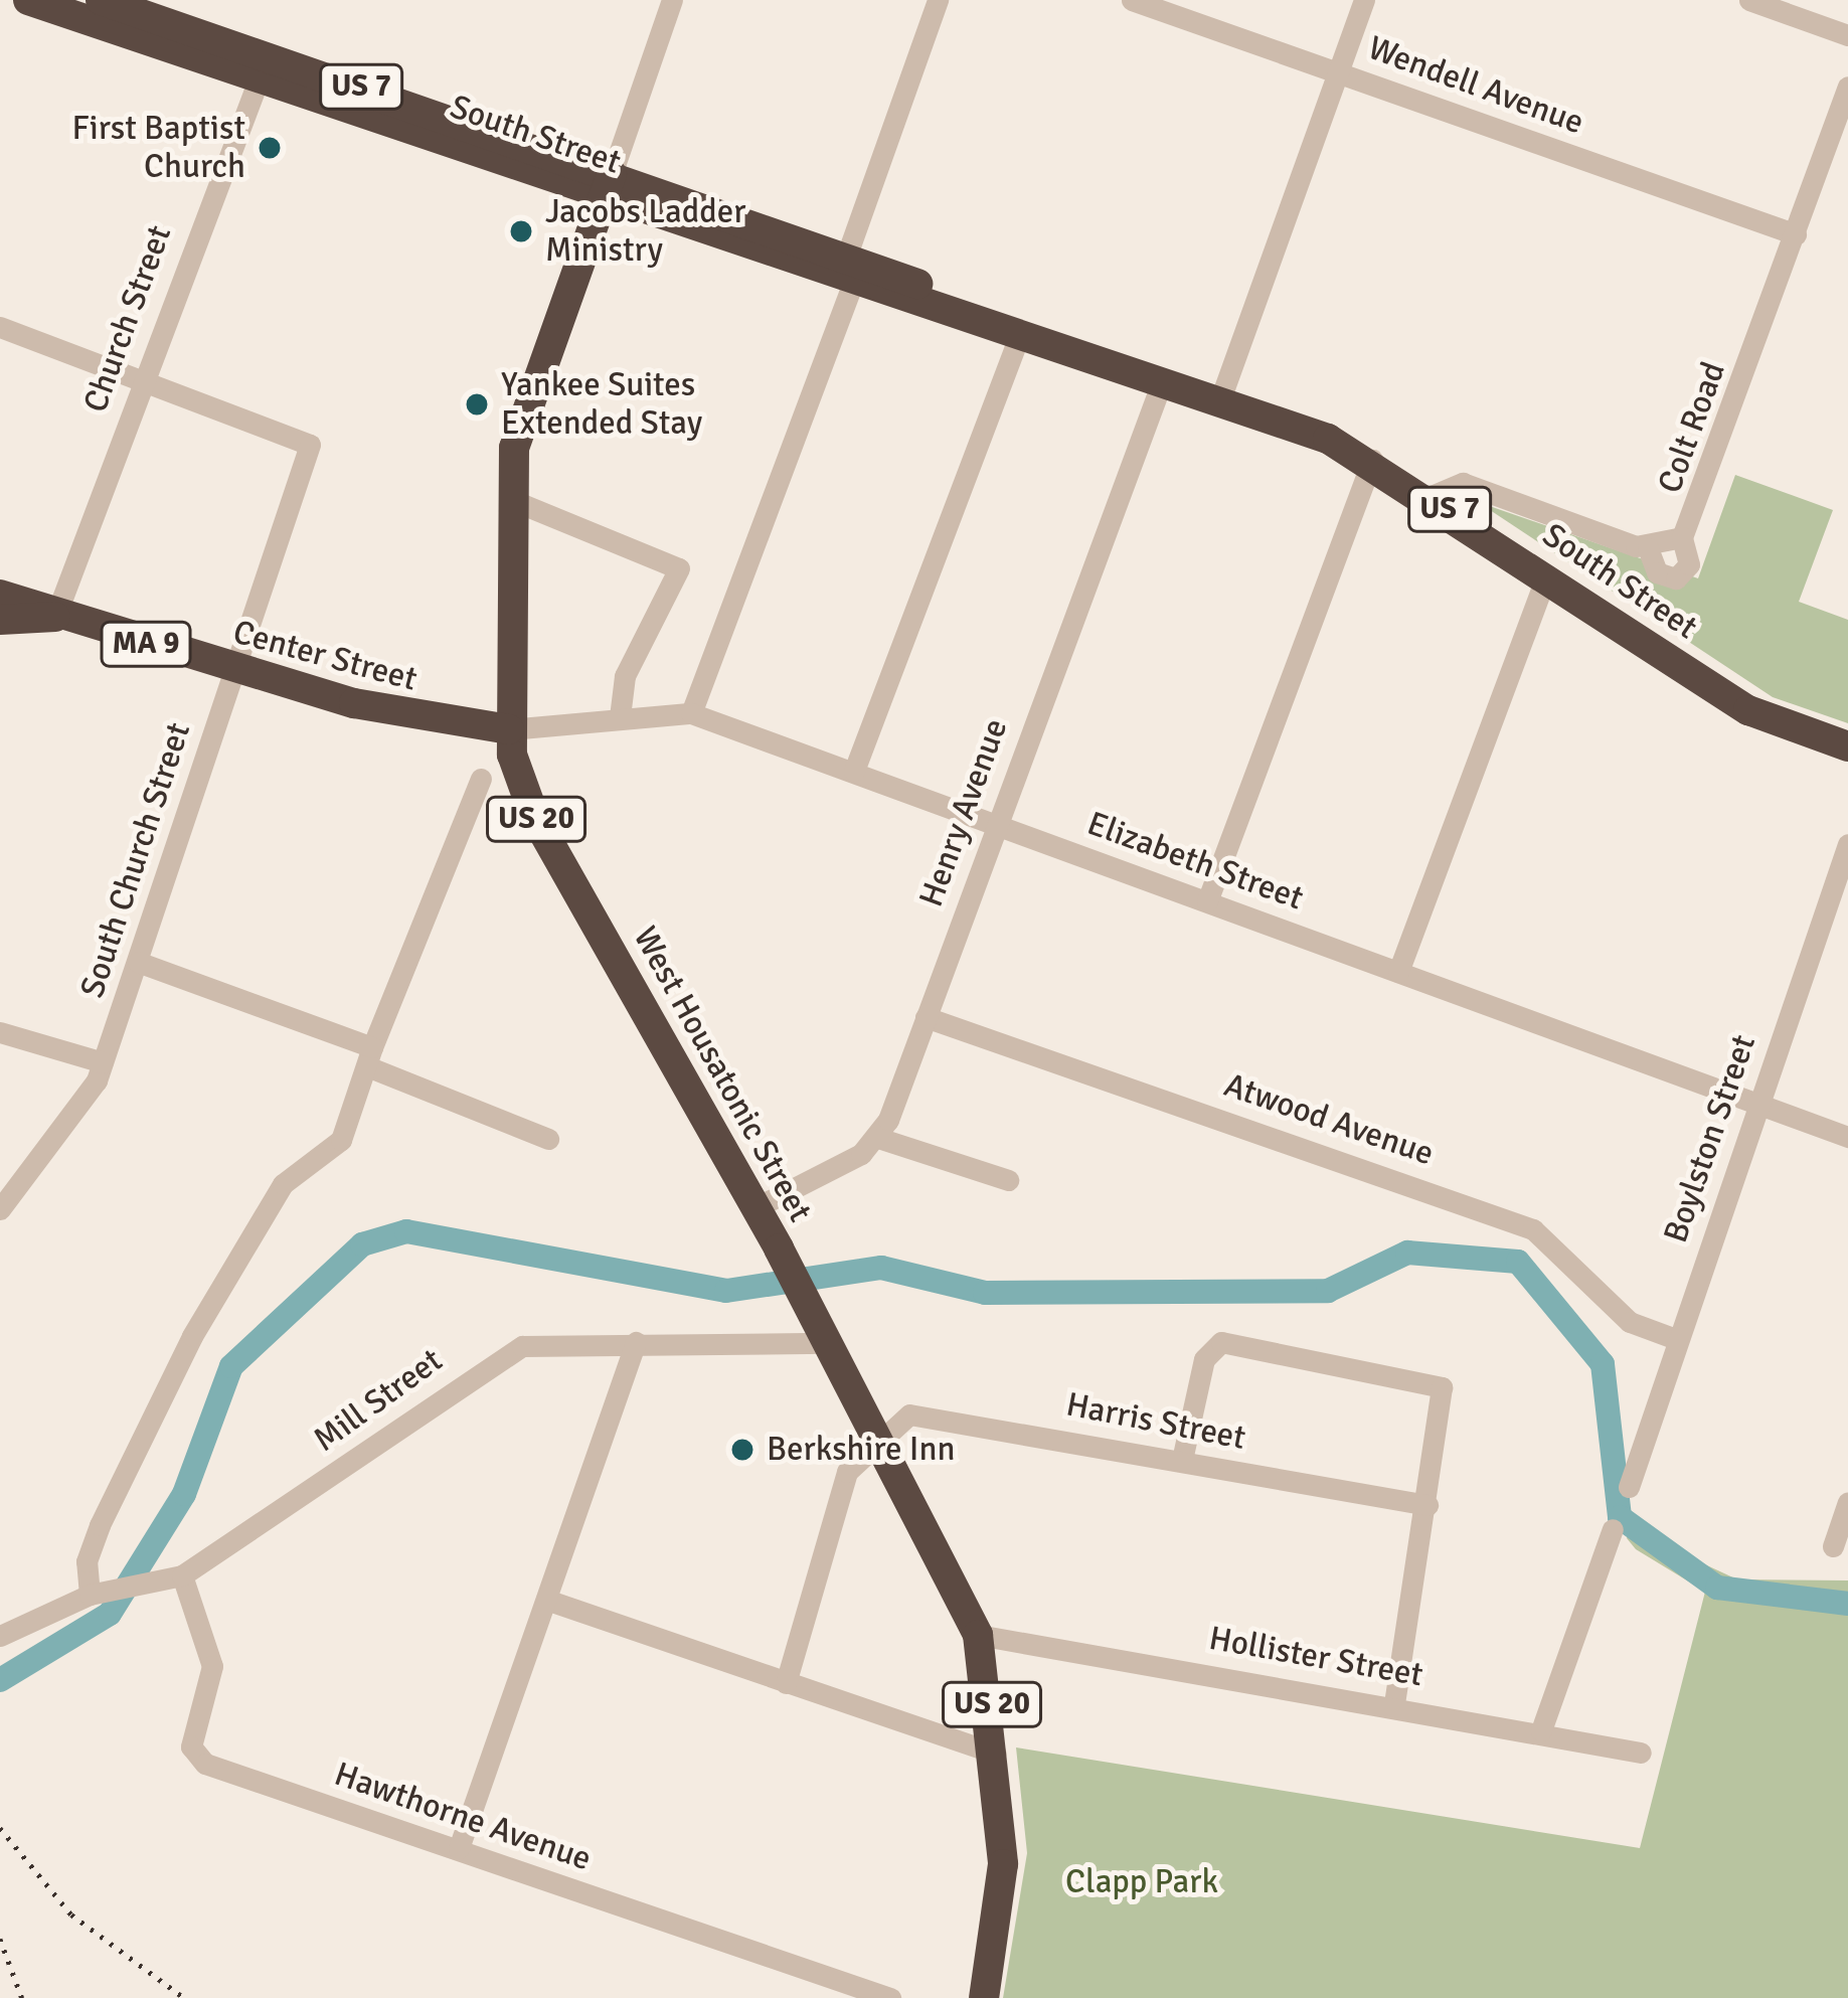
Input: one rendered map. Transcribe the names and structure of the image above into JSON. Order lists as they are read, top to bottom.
{
  "streets": {
    "highway": [
      "US 7",
      "South Street",
      "MA 9",
      "Center Street",
      "US 20",
      "West Housatonic Street"
    ],
    "street": [
      "Wendell Avenue",
      "Church Street",
      "Colt Road",
      "Henry Avenue",
      "South Church Street",
      "Elizabeth Street",
      "Atwood Avenue",
      "Boylston Street",
      "Mill Street",
      "Harris Street",
      "Hollister Street",
      "Hawthorne Avenue"
    ]
  },
  "crossings": [
    ["Wendell Avenue", "Colt Road"],
    ["South Street", "Church Street"],
    ["South Street", "Henry Avenue"],
    ["South Street", "West Housatonic Street"],
    ["Church Street", "Center Street"],
    ["Church Street", "South Church Street"],
    ["Center Street", "South Church Street"],
    ["Center Street", "Elizabeth Street"],
    ["Center Street", "West Housatonic Street"],
    ["Henry Avenue", "Elizabeth Street"],
    ["Henry Avenue", "Atwood Avenue"],
    ["Elizabeth Street", "West Housatonic Street"],
    ["Elizabeth Street", "Boylston Street"],
    ["West Housatonic Street", "Mill Street"],
    ["West Housatonic Street", "Harris Street"],
    ["West Housatonic Street", "Hollister Street"],
    ["Atwood Avenue", "Boylston Street"],
    ["Mill Street", "Hawthorne Avenue"]
  ],
  "parks": ["Clapp Park"],
  "places": [
    "First Baptist Church",
    "Jacobs Ladder Ministry",
    "Yankee Suites Extended Stay",
    "Berkshire Inn"
  ]
}
